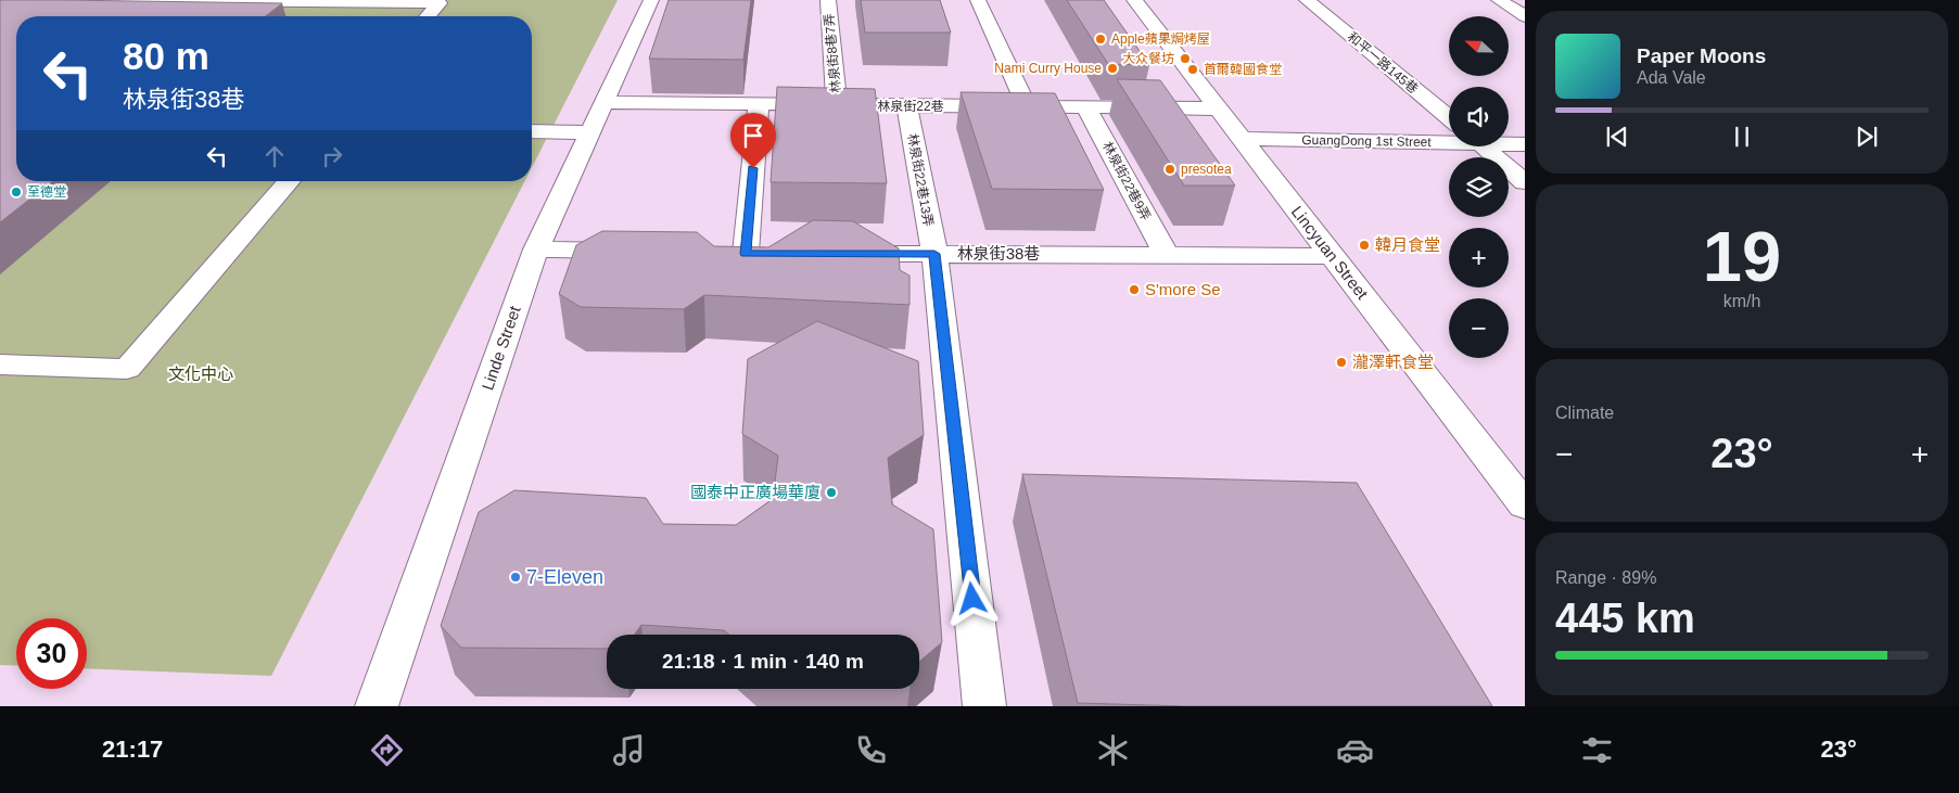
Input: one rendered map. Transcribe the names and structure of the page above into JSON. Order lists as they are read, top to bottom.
{
  "streets": {
    "street": [
      "林泉街8巷7弄",
      "和平一路145巷",
      "林泉街22巷",
      "GuangDong 1st Street",
      "林泉街22巷13弄",
      "林泉街22巷9弄",
      "Lincyuan Street",
      "林泉街38巷",
      "Linde Street"
    ]
  },
  "crossings": [
    ["林泉街8巷7弄", "林泉街22巷"],
    ["林泉街22巷", "林泉街22巷13弄"],
    ["林泉街22巷", "林泉街22巷9弄"],
    ["林泉街22巷", "Lincyuan Street"],
    ["林泉街22巷", "Linde Street"],
    ["GuangDong 1st Street", "Lincyuan Street"],
    ["林泉街22巷13弄", "林泉街38巷"],
    ["林泉街22巷9弄", "林泉街38巷"],
    ["Lincyuan Street", "林泉街38巷"]
  ],
  "parks": ["文化中心"],
  "places": [
    "Apple蘋果焗烤屋",
    "大众餐坊",
    "Nami Curry House",
    "首爾韓國食堂",
    "presotea",
    "至德堂",
    "韓月食堂",
    "S'more Se",
    "瀧澤軒食堂",
    "國泰中正廣場華廈",
    "7-Eleven"
  ],
  "north": "left",
  "page": {
    "map_buttons": ["+", "−"],
    "turn": ["80 m", "林泉街38巷"],
    "song": ["Paper Moons", "Ada Vale"],
    "tile": [
      ["19", "km/h"],
      "Climate",
      ["Range · 89%", "445 km"]
    ],
    "heat": ["−", "23°", "+"],
    "limit": "30",
    "trip": "21:18 · 1 min · 140 m",
    "tabs": ["21:17", "23°"]
  }
}
